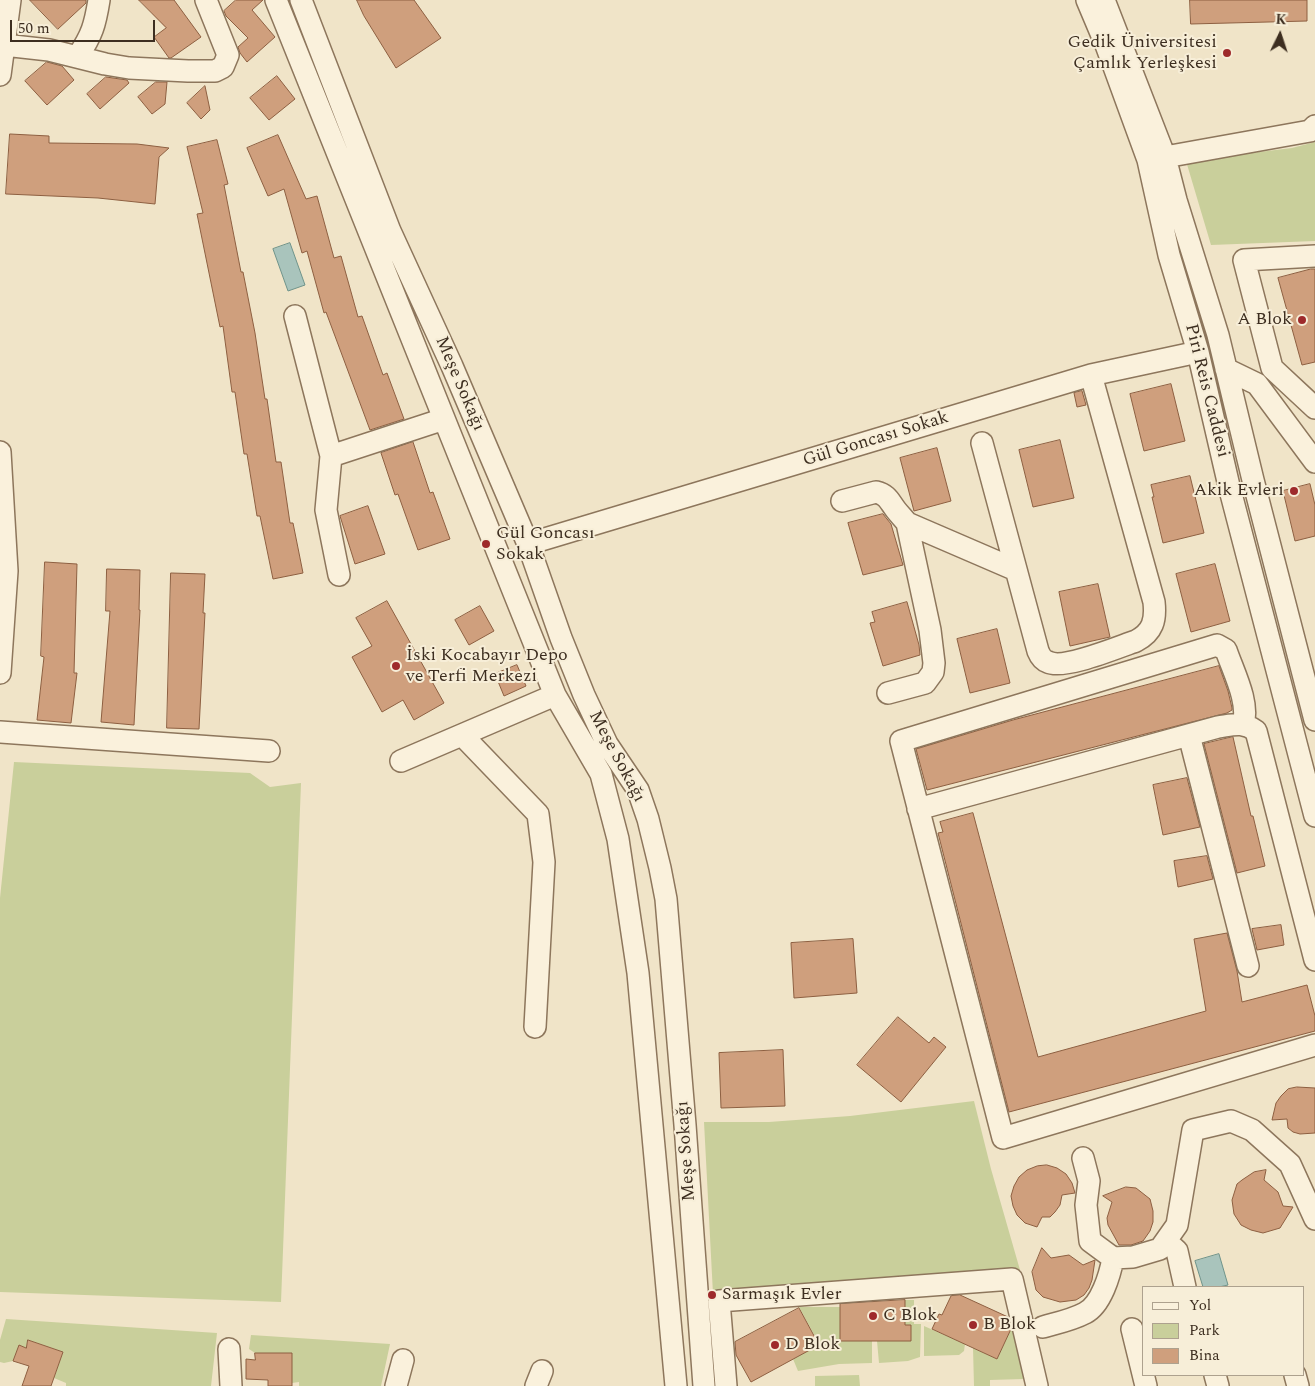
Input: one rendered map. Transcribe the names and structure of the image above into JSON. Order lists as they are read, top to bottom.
{
  "streets": {
    "street": ["Meşe Sokağı", "Piri Reis Caddesi", "Gül Goncası Sokak"]
  },
  "crossings": [
    ["Meşe Sokağı", "Gül Goncası Sokak"],
    ["Piri Reis Caddesi", "Gül Goncası Sokak"]
  ],
  "places": [
    "Gedik Üniversitesi Çamlık Yerleşkesi",
    "A Blok",
    "Akik Evleri",
    "Gül Goncası Sokak",
    "İski Kocabayır Depo ve Terfi Merkezi",
    "Sarmaşık Evler",
    "C Blok",
    "B Blok",
    "D Blok"
  ],
  "legend": ["Yol", "Park", "Bina"],
  "scale_bar": "50 m",
  "north": "top"
}
